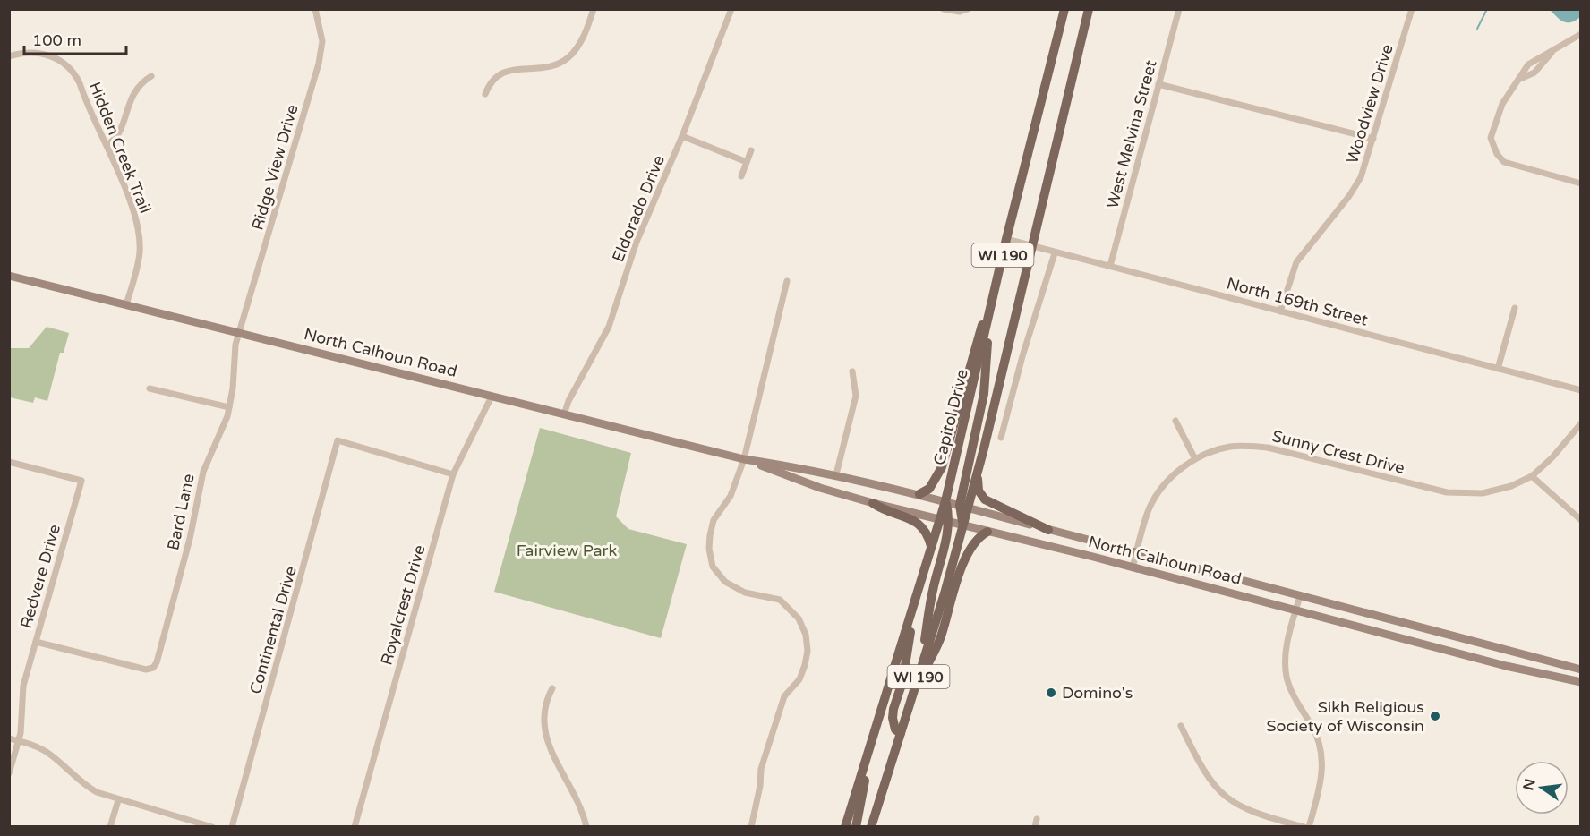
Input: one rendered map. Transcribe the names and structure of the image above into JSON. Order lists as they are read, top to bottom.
{
  "streets": {
    "main road": ["WI 190", "North Calhoun Road", "Capitol Drive"],
    "street": [
      "Woodview Drive",
      "West Melvina Street",
      "Hidden Creek Trail",
      "Ridge View Drive",
      "Eldorado Drive",
      "North 169th Street",
      "Sunny Crest Drive",
      "Bard Lane",
      "Redvere Drive",
      "Royalcrest Drive",
      "Continental Drive"
    ]
  },
  "crossings": [
    ["Woodview Drive", "North 169th Street"],
    ["West Melvina Street", "North 169th Street"],
    ["Hidden Creek Trail", "North Calhoun Road"],
    ["Ridge View Drive", "North Calhoun Road"],
    ["Ridge View Drive", "Bard Lane"],
    ["Eldorado Drive", "North Calhoun Road"],
    ["WI 190", "North 169th Street"],
    ["WI 190", "North Calhoun Road"],
    ["North 169th Street", "Capitol Drive"],
    ["North Calhoun Road", "Capitol Drive"],
    ["North Calhoun Road", "Sunny Crest Drive"],
    ["North Calhoun Road", "Bard Lane"],
    ["North Calhoun Road", "Royalcrest Drive"],
    ["Bard Lane", "Redvere Drive"],
    ["Royalcrest Drive", "Continental Drive"]
  ],
  "parks": ["Fairview Park"],
  "places": ["Domino's", "Sikh Religious Society of Wisconsin"],
  "scale_bar": "100 m",
  "north": "left"
}
